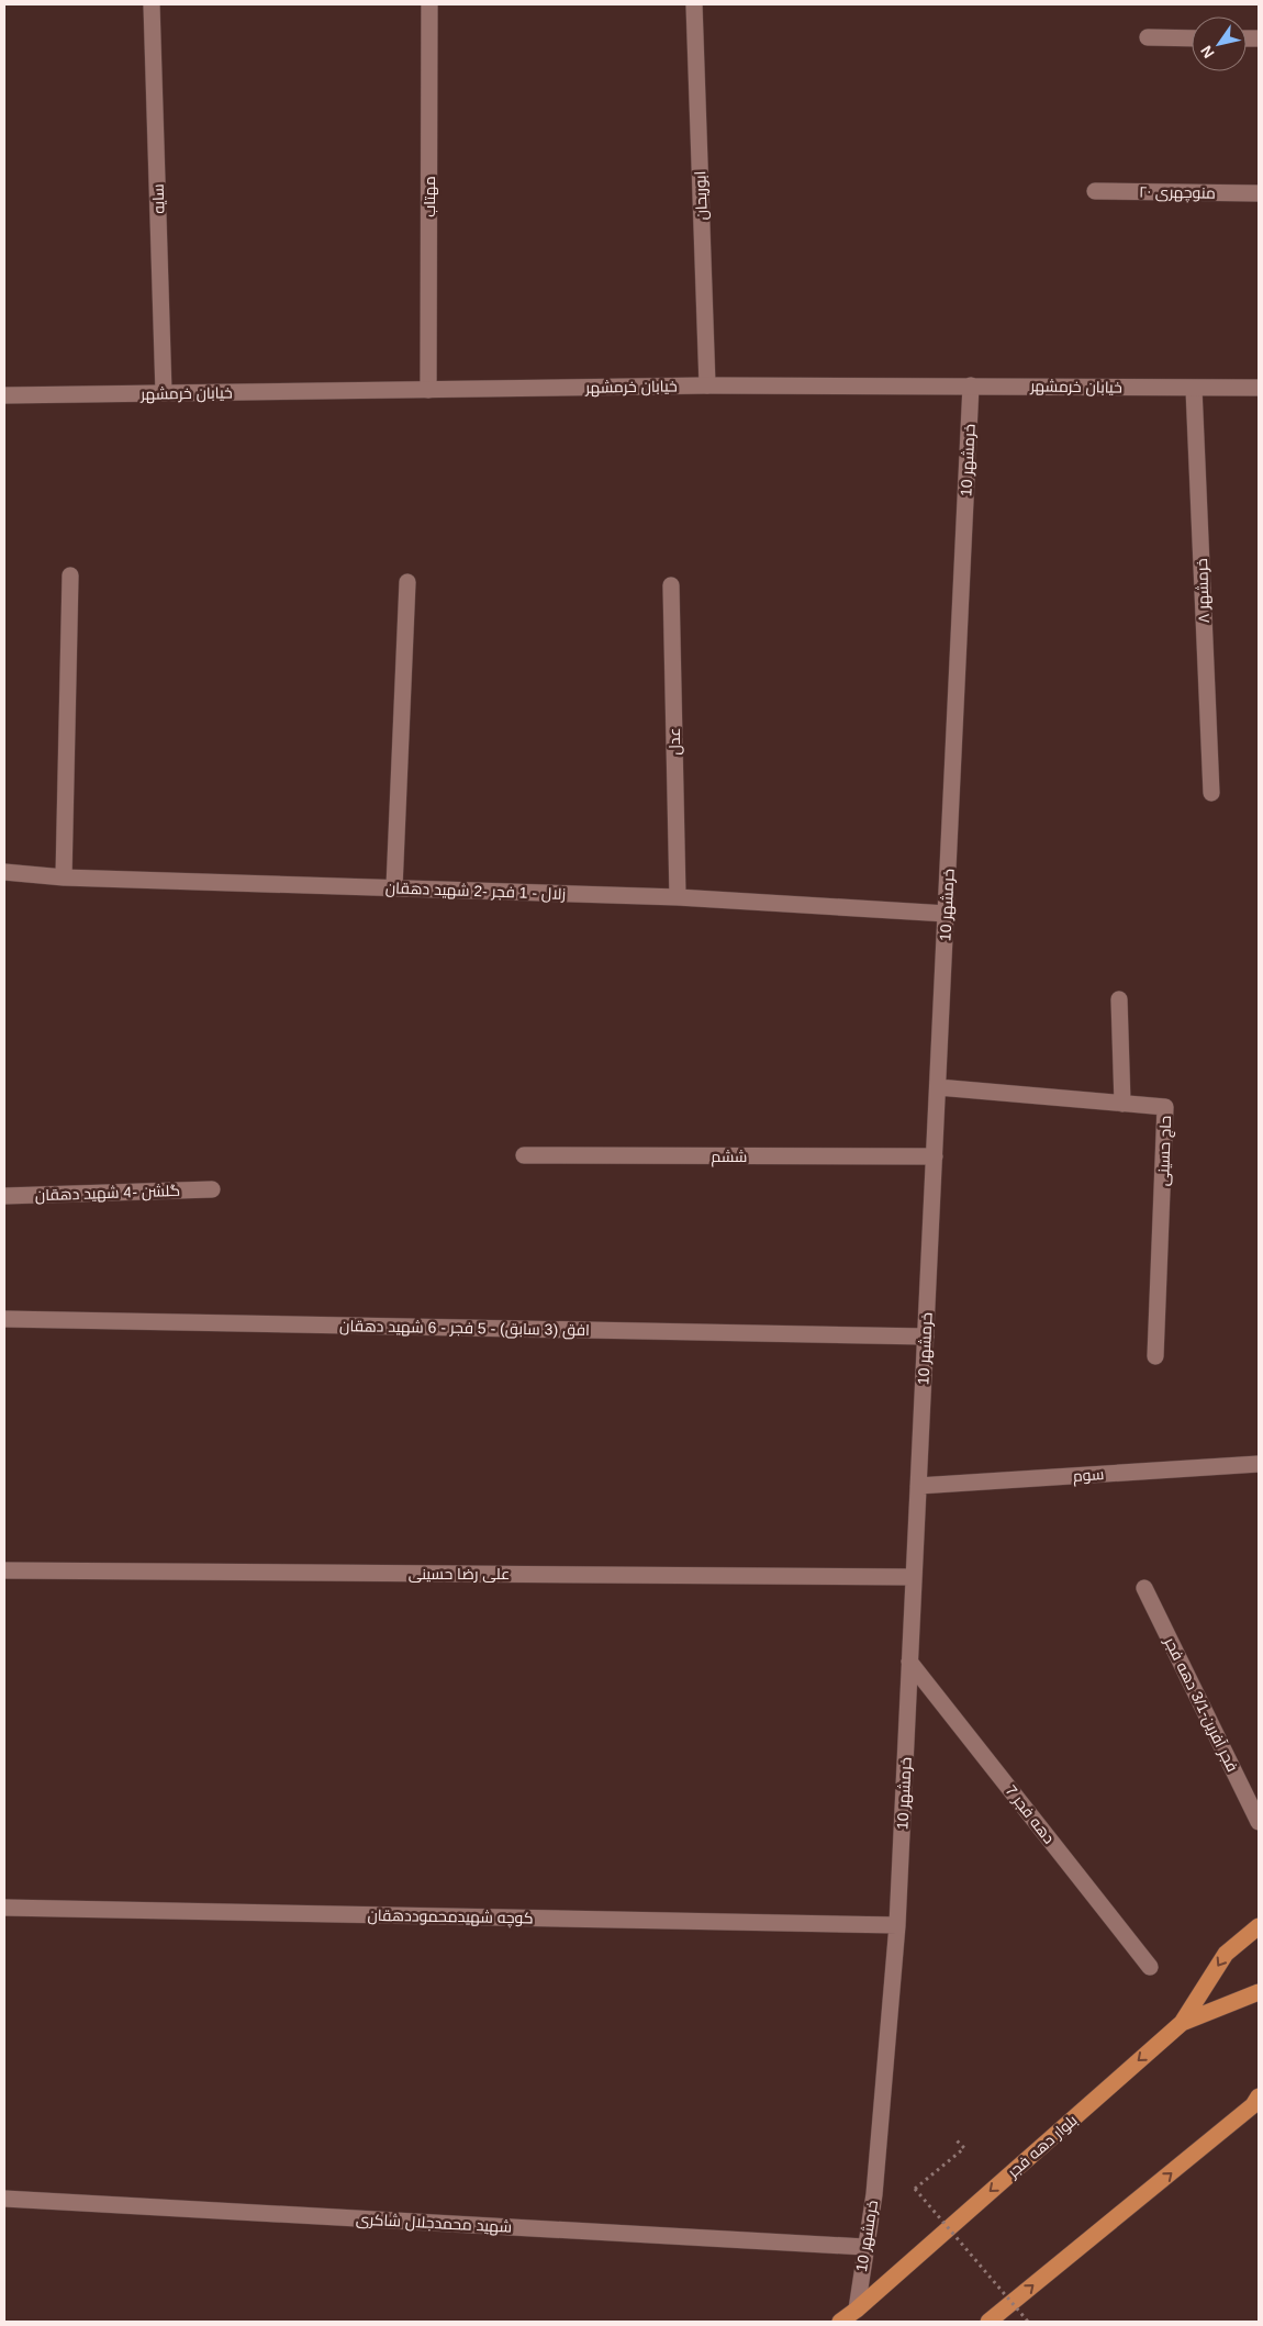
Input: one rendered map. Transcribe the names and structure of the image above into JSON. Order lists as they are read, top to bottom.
{
  "streets": {
    "main road": ["بلوار دهه فجر"],
    "street": [
      "منوچهری ۲۰",
      "ابوریحان",
      "مهتاب",
      "سایه",
      "خیابان خرمشهر",
      "خرمشهر 10",
      "خرمشهر ۸",
      "عدل",
      "زلال - 1 فجر -2 شهید دهقان",
      "حاج حسینی",
      "ششم",
      "گلشن -4 شهید دهقان",
      "افق (3 سابق) - 5 فجر - 6 شهید دهقان",
      "سوم",
      "علی رضا حسینی",
      "فجر آفرین-3/1 دهه فجر",
      "دهه فجر 7",
      "کوچه شهیدمحموددهقان",
      "شهید محمدجلال شاکری"
    ]
  },
  "crossings": [
    ["ابوریحان", "خیابان خرمشهر"],
    ["مهتاب", "خیابان خرمشهر"],
    ["سایه", "خیابان خرمشهر"],
    ["خیابان خرمشهر", "خرمشهر 10"],
    ["خیابان خرمشهر", "خرمشهر ۸"],
    ["خرمشهر 10", "زلال - 1 فجر -2 شهید دهقان"],
    ["خرمشهر 10", "حاج حسینی"],
    ["خرمشهر 10", "ششم"],
    ["خرمشهر 10", "افق (3 سابق) - 5 فجر - 6 شهید دهقان"],
    ["خرمشهر 10", "سوم"],
    ["خرمشهر 10", "علی رضا حسینی"],
    ["خرمشهر 10", "دهه فجر 7"],
    ["خرمشهر 10", "کوچه شهیدمحموددهقان"],
    ["خرمشهر 10", "بلوار دهه فجر"],
    ["خرمشهر 10", "شهید محمدجلال شاکری"],
    ["عدل", "زلال - 1 فجر -2 شهید دهقان"]
  ],
  "north": "bottom left"
}
